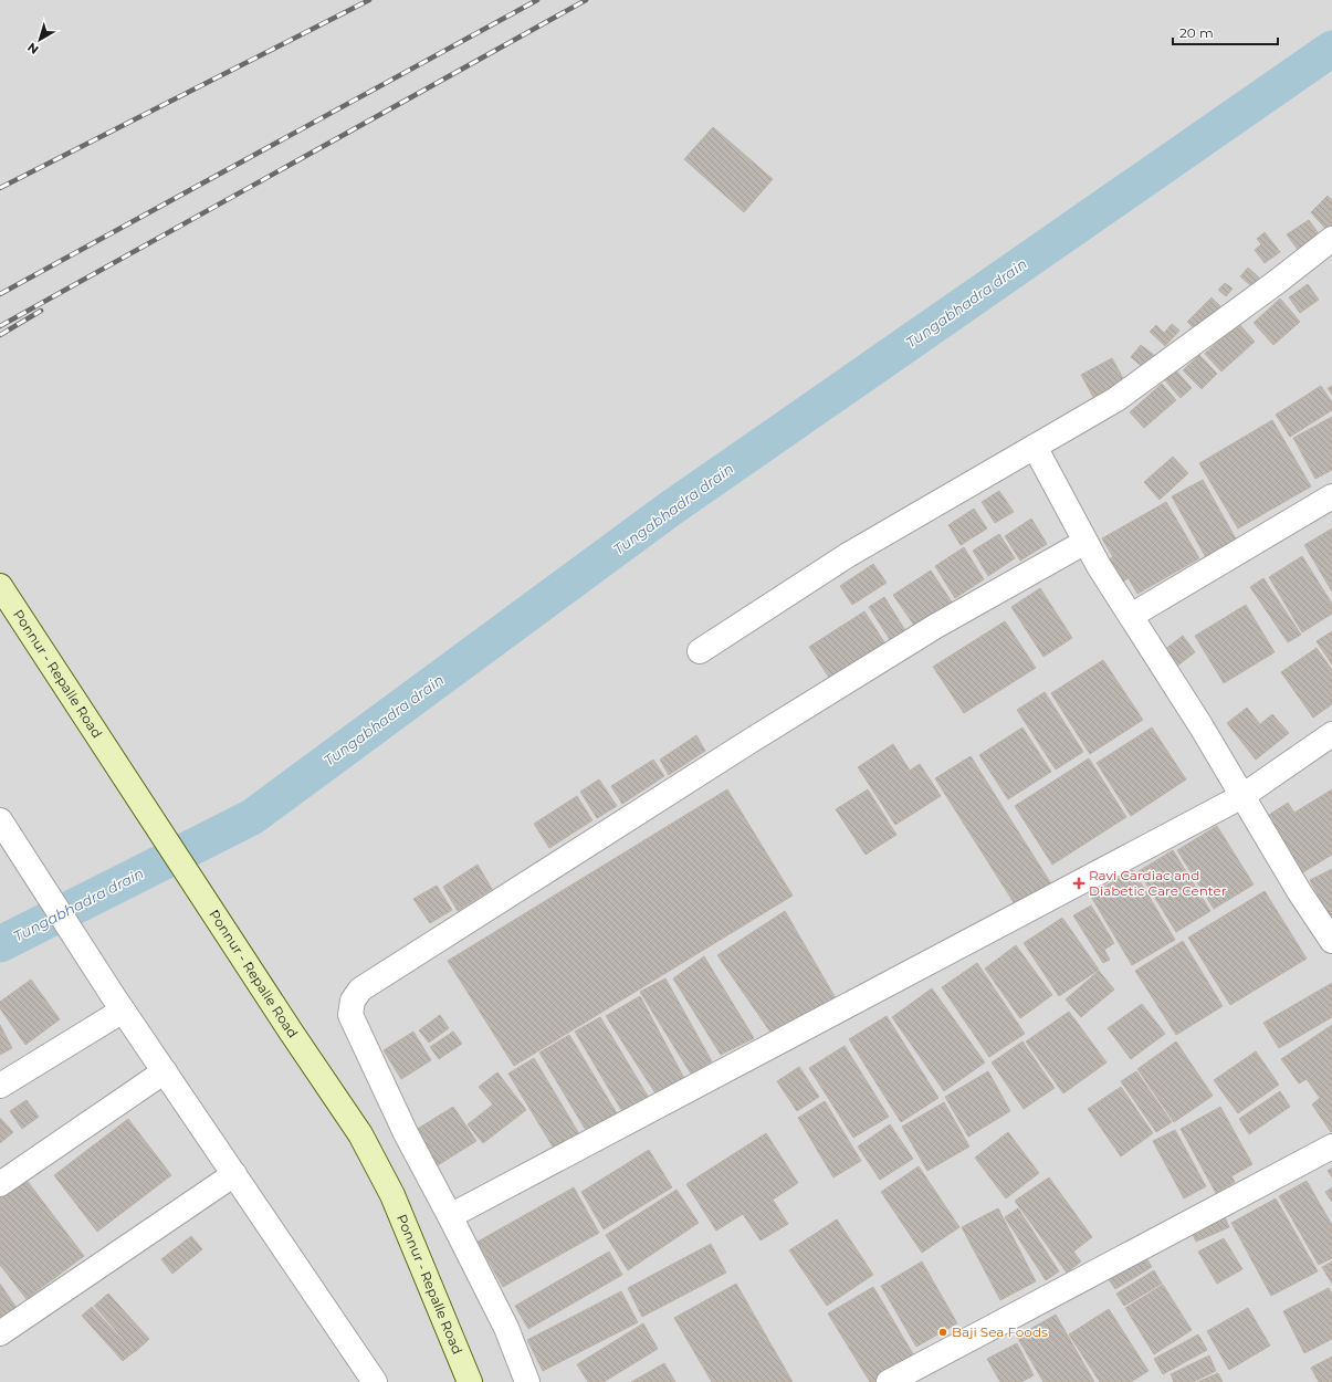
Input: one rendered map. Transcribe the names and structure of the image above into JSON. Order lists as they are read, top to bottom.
{
  "streets": {
    "main road": ["Ponnur - Repalle Road"]
  },
  "water": ["Tungabhadra drain"],
  "places": {
    "health": ["Ravi Cardiac and Diabetic Care Center"],
    "other": ["Baji Sea Foods"]
  },
  "scale_bar": "20 m",
  "north": "bottom left"
}
